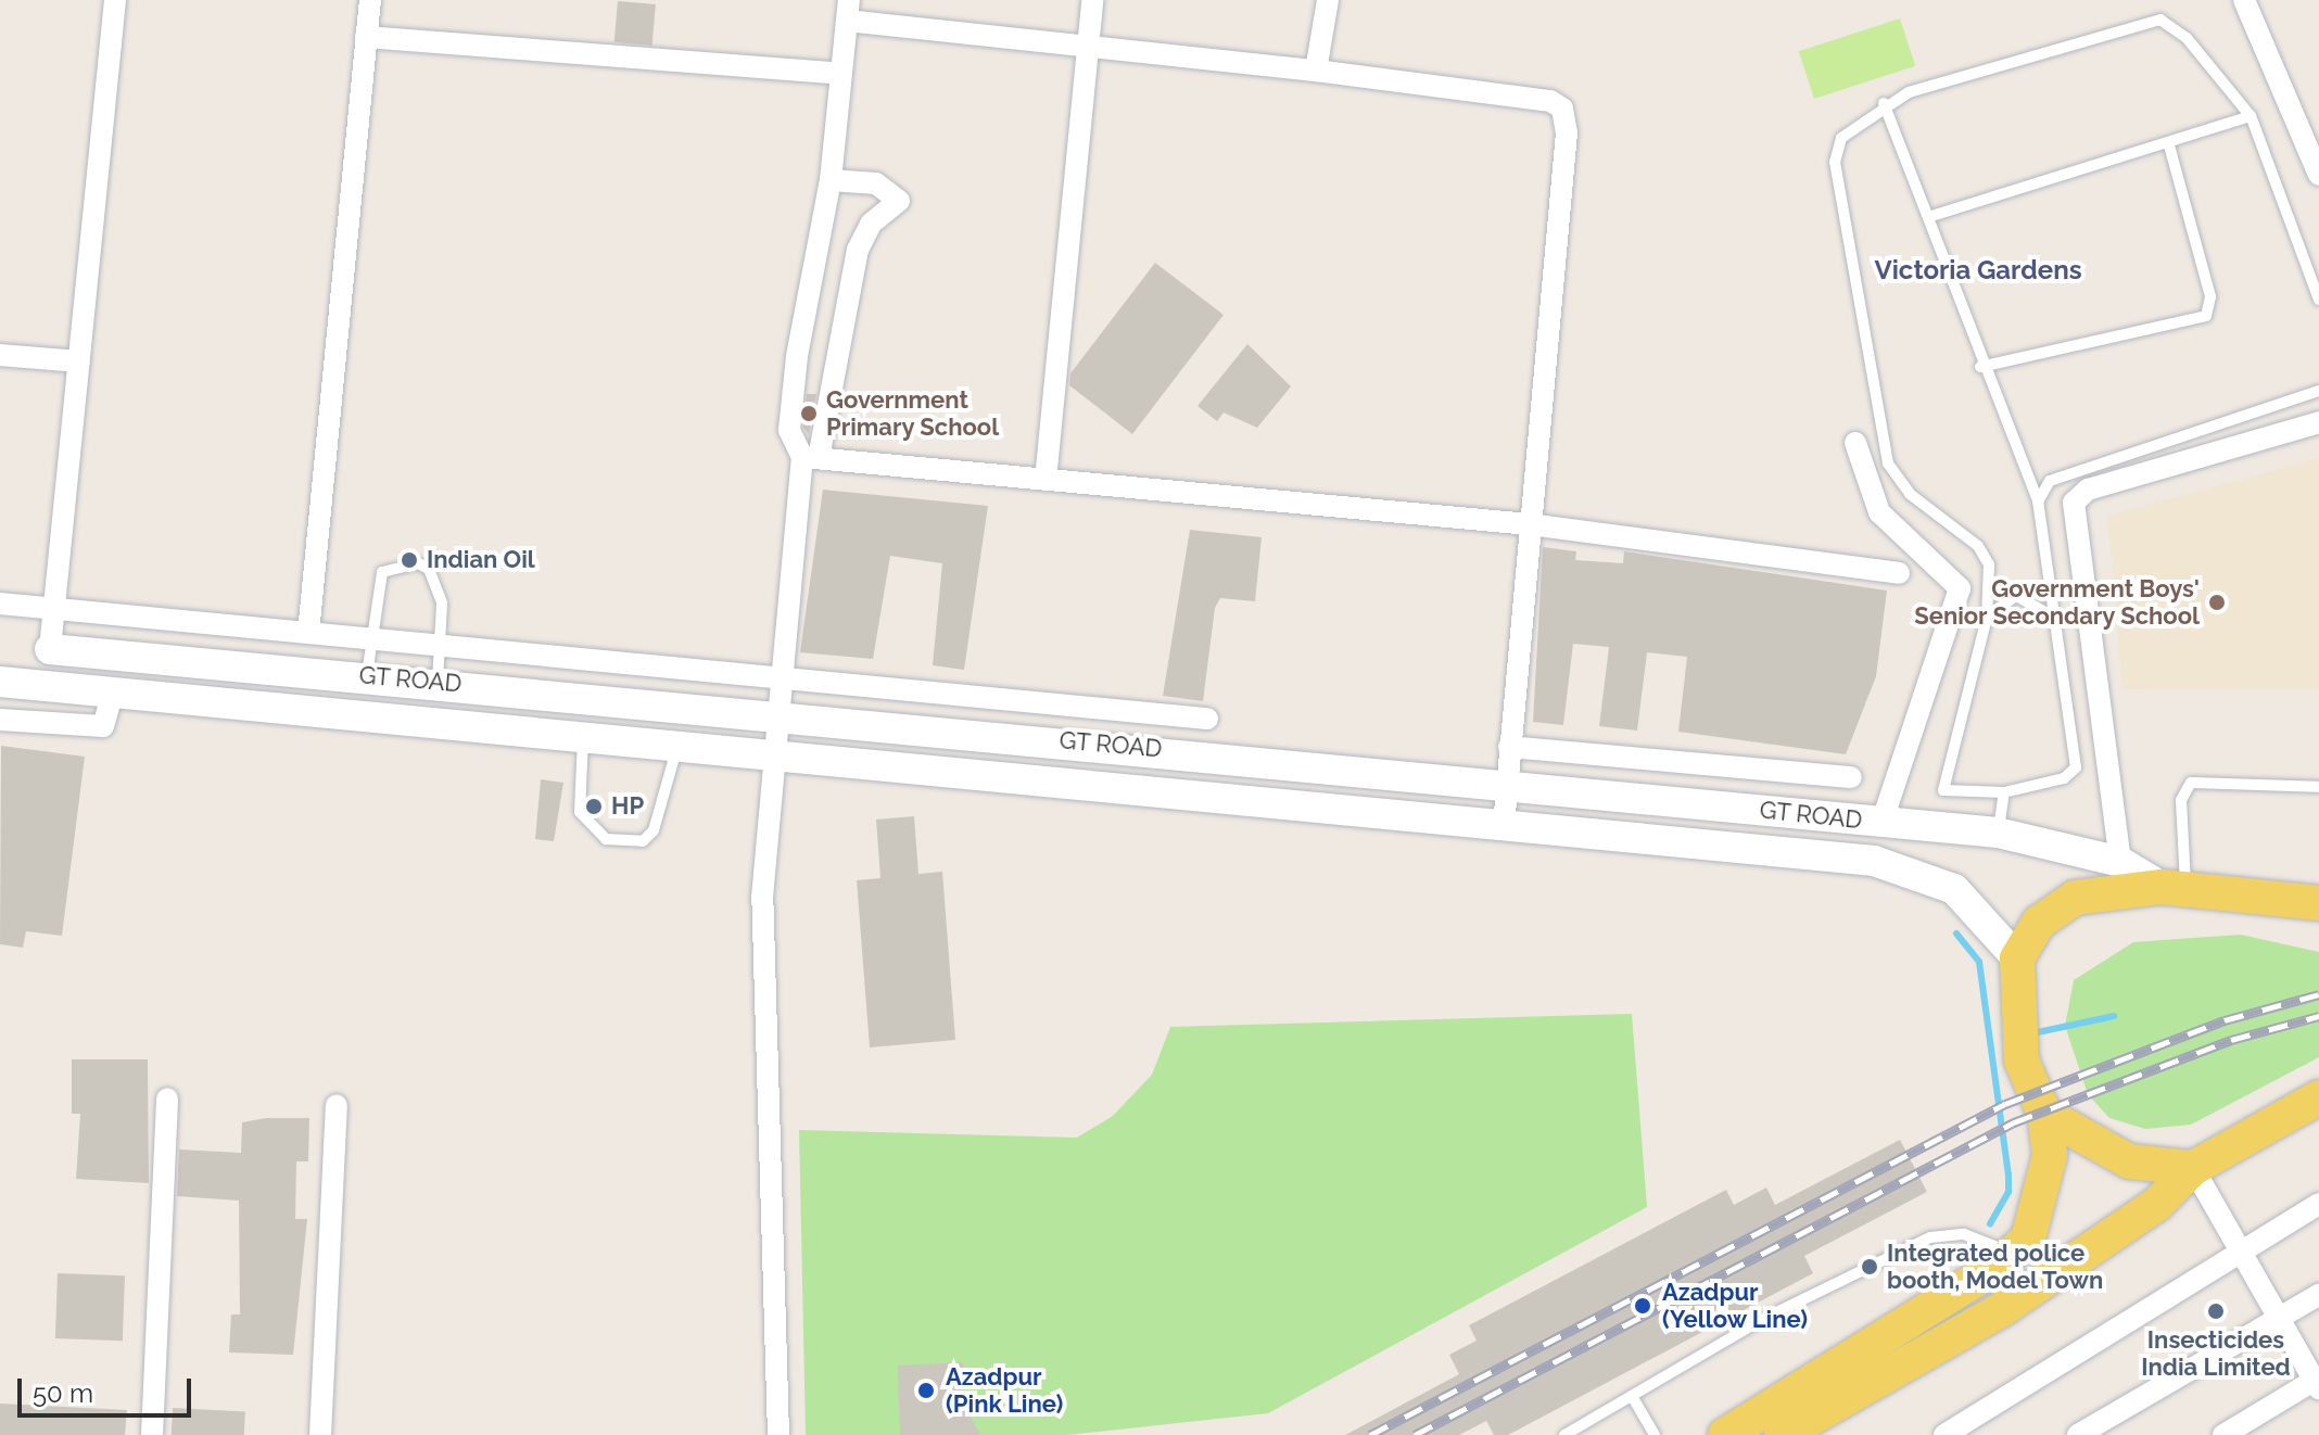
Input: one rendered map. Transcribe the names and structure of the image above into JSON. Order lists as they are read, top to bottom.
{
  "streets": {
    "main road": ["GT ROAD"]
  },
  "districts": ["Victoria Gardens"],
  "places": [
    "Government Primary School",
    "Indian Oil",
    "Government Boys' Senior Secondary School",
    "HP",
    "Integrated police booth, Model Town",
    "Azadpur (Yellow Line)",
    "Insecticides India Limited",
    "Azadpur (Pink Line)"
  ],
  "scale_bar": "50 m"
}
